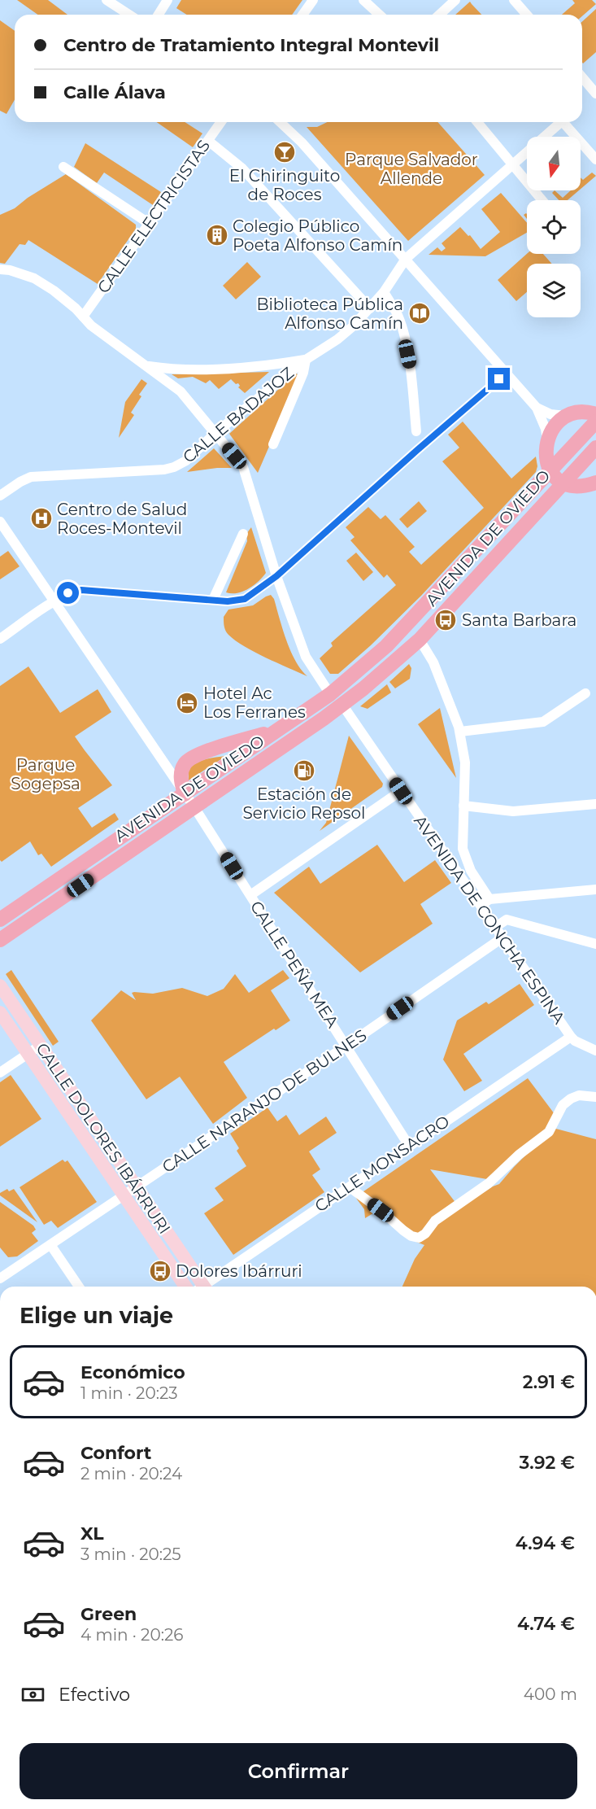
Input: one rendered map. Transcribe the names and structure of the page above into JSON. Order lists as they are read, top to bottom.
{
  "streets": {
    "main road": ["AVENIDA DE OVIEDO"],
    "street": [
      "CALLE ELECTRICISTAS",
      "CALLE BADAJOZ",
      "AVENIDA DE CONCHA ESPINA",
      "CALLE PEÑA MEA",
      "CALLE NARANJO DE BULNES",
      "CALLE DOLORES IBÁRRURI",
      "CALLE MONSACRO"
    ]
  },
  "crossings": [
    ["AVENIDA DE OVIEDO", "AVENIDA DE CONCHA ESPINA"],
    ["AVENIDA DE OVIEDO", "CALLE PEÑA MEA"],
    ["AVENIDA DE CONCHA ESPINA", "CALLE NARANJO DE BULNES"],
    ["AVENIDA DE CONCHA ESPINA", "CALLE MONSACRO"],
    ["CALLE PEÑA MEA", "CALLE NARANJO DE BULNES"],
    ["CALLE PEÑA MEA", "CALLE MONSACRO"],
    ["CALLE NARANJO DE BULNES", "CALLE DOLORES IBÁRRURI"]
  ],
  "parks": ["Parque Salvador Allende", "Parque Sogepsa"],
  "places": {
    "bar": ["El Chiringuito de Roces"],
    "building": ["Colegio Público Poeta Alfonso Camín"],
    "library": ["Biblioteca Pública Alfonso Camín"],
    "hospital": ["Centro de Salud Roces-Montevil"],
    "bus stop": ["Santa Barbara", "Dolores Ibárruri"],
    "hotel": ["Hotel Ac Los Ferranes"],
    "fuel station": ["Estación de Servicio Repsol"]
  },
  "north": "bottom",
  "page": {
    "banner": ["Centro de Tratamiento Integral Montevil", "Calle Álava"],
    "heading": "Elige un viaje",
    "list": [
      {
        "name": "Económico",
        "note": "1 min · 20:23",
        "value": "2.91 €"
      },
      {
        "name": "Confort",
        "note": "2 min · 20:24",
        "value": "3.92 €"
      },
      {
        "name": "XL",
        "note": "3 min · 20:25",
        "value": "4.94 €"
      },
      {
        "name": "Green",
        "note": "4 min · 20:26",
        "value": "4.74 €"
      }
    ],
    "pay": ["Efectivo", "400 m"],
    "buttons": "Confirmar"
  }
}
